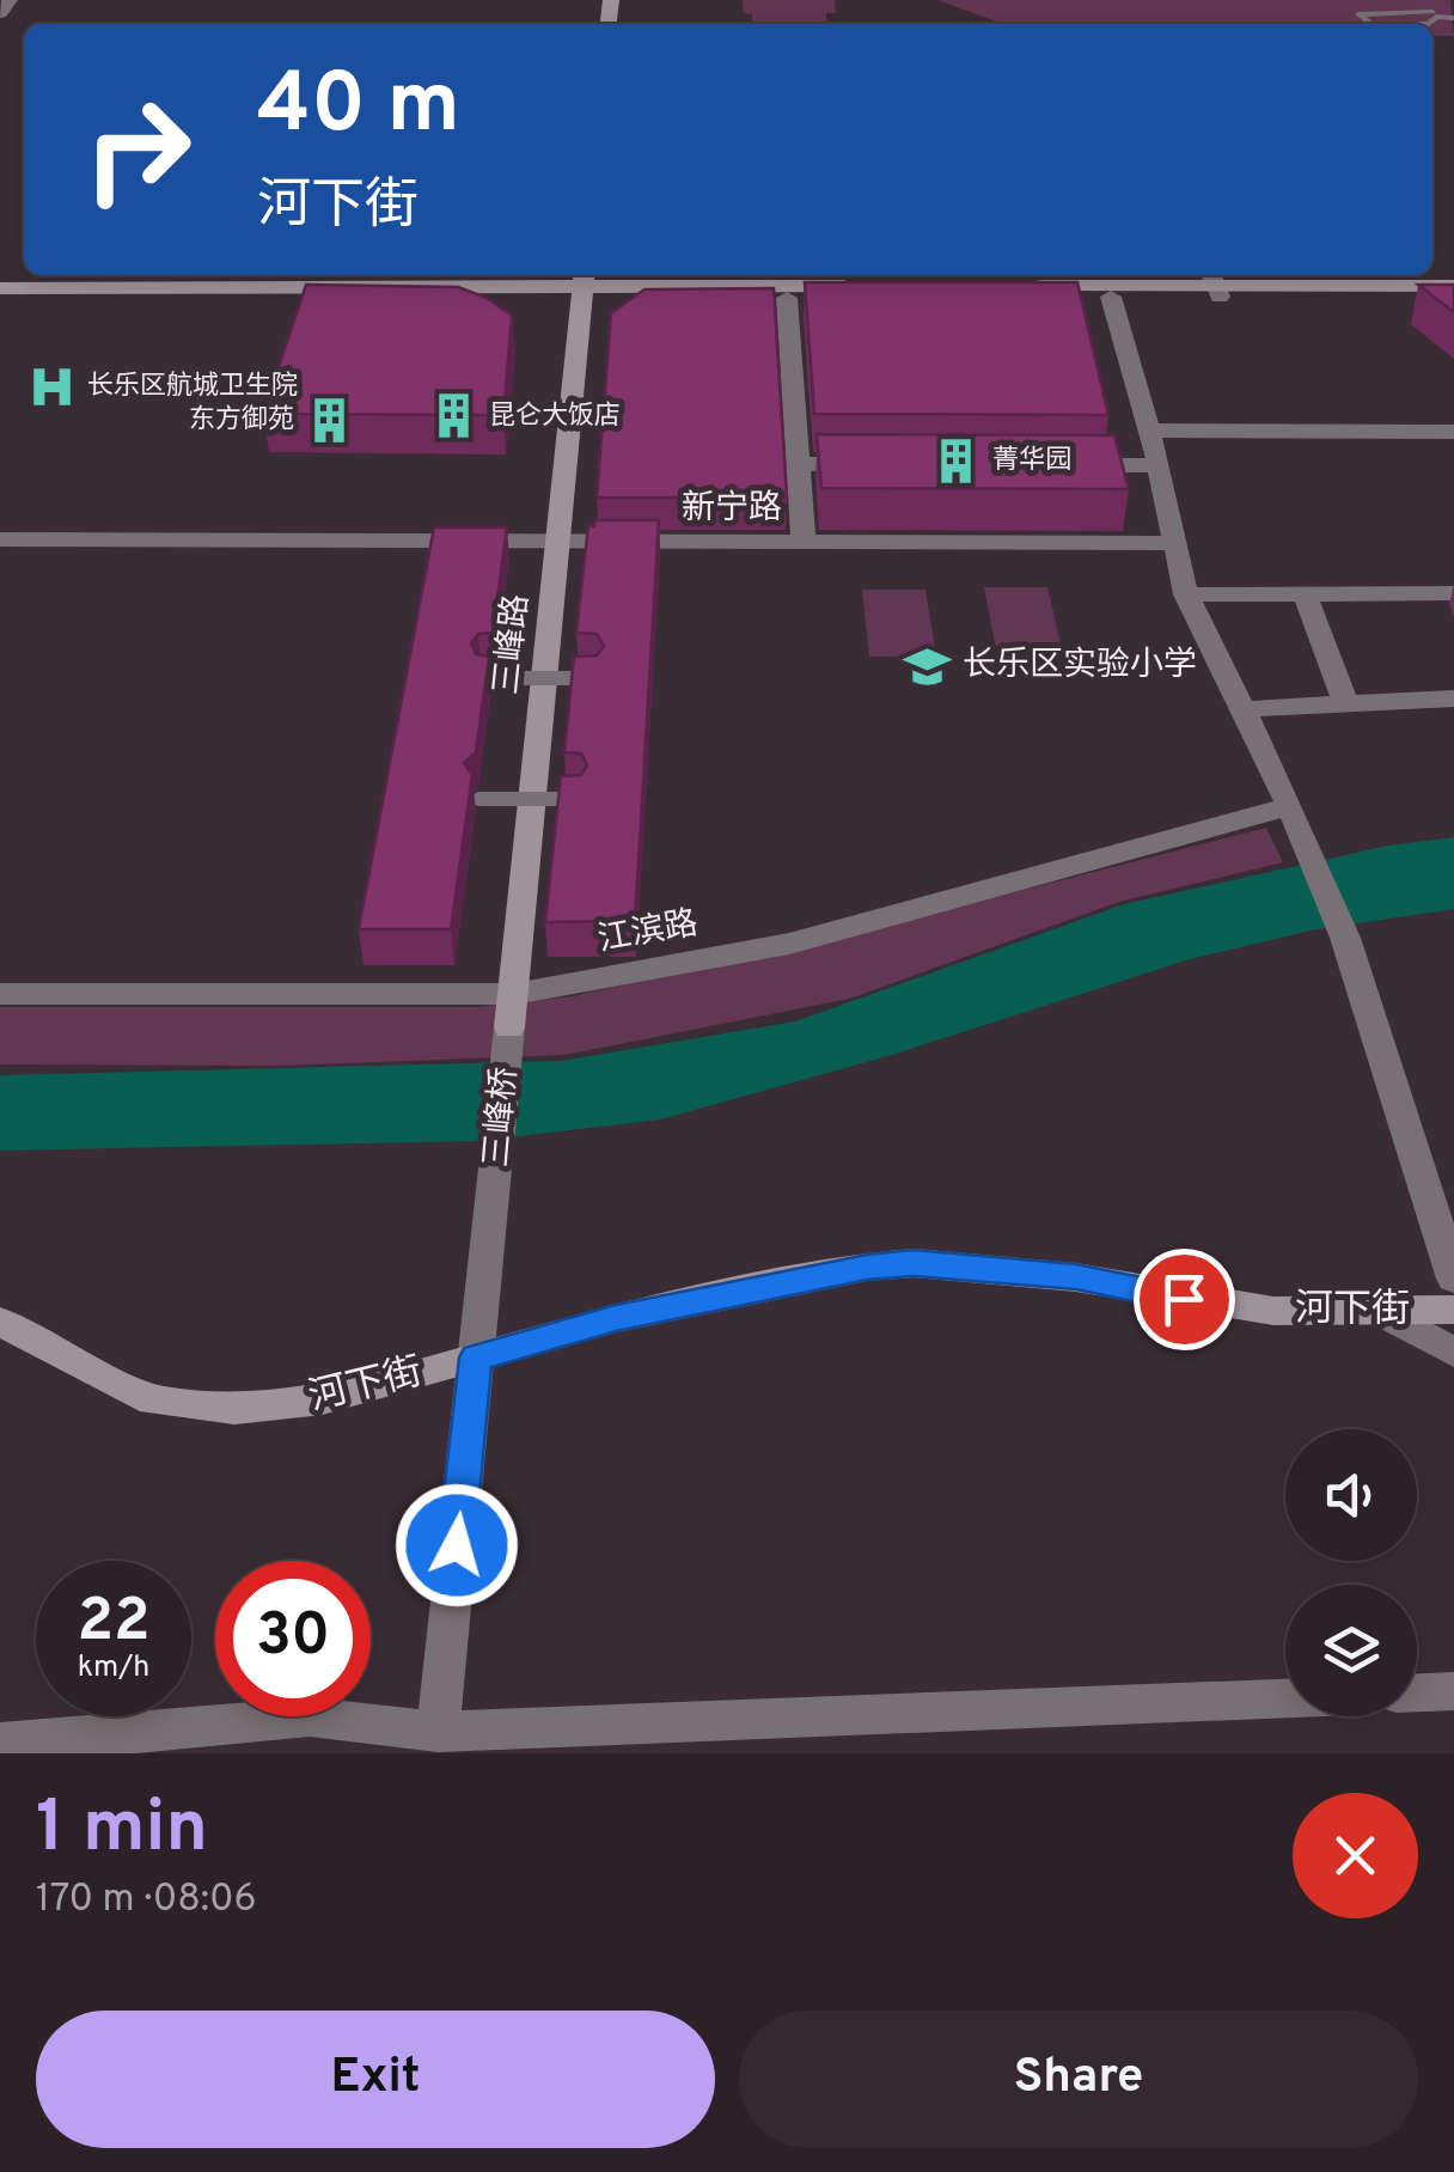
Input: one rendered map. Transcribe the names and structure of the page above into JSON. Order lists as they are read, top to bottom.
{
  "streets": {
    "main road": ["三峰路", "河下街"],
    "street": ["新宁路", "江滨路", "三峰桥"]
  },
  "crossings": [
    ["新宁路", "三峰路"],
    ["三峰路", "江滨路"],
    ["三峰路", "三峰桥"],
    ["江滨路", "三峰桥"],
    ["三峰桥", "河下街"]
  ],
  "places": {
    "hospital": ["长乐区航城卫生院"],
    "building": ["昆仑大饭店", "东方御苑", "菁华园"],
    "school or university": ["长乐区实验小学"]
  },
  "page": {
    "turn": ["40 m", "河下街"],
    "speed": "22 km/h",
    "limit": "30",
    "heading": ["1 min", "170 m · 08:06"],
    "buttons": ["Exit", "Share"]
  }
}
